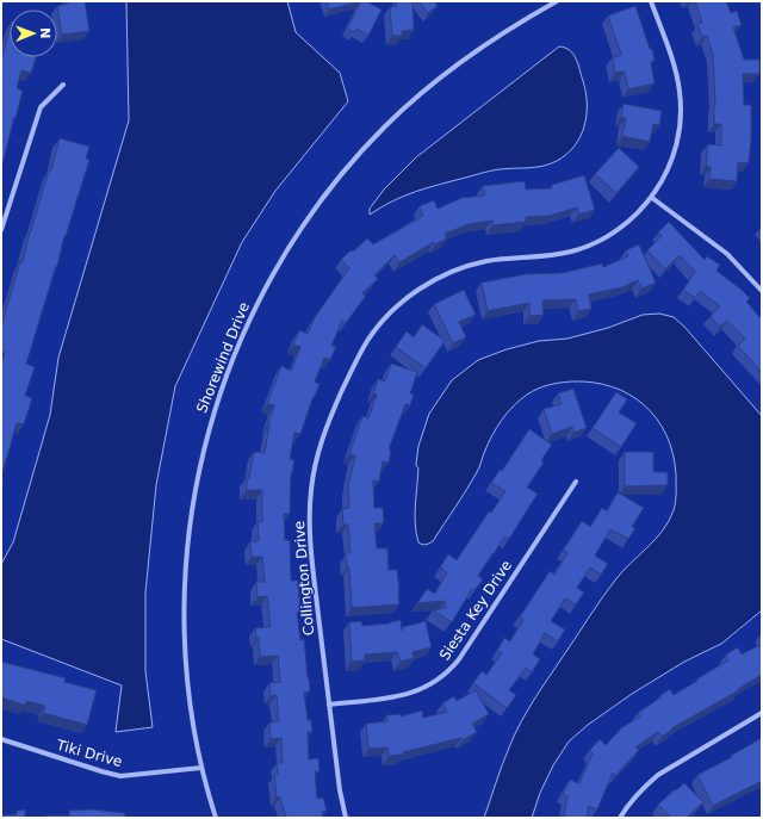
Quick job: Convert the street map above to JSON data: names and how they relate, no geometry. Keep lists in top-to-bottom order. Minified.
{"streets":{"street":["Shorewind Drive","Collington Drive","Siesta Key Drive","Tiki Drive"]},"crossings":[["Shorewind Drive","Tiki Drive"],["Collington Drive","Siesta Key Drive"]],"north":"right"}
